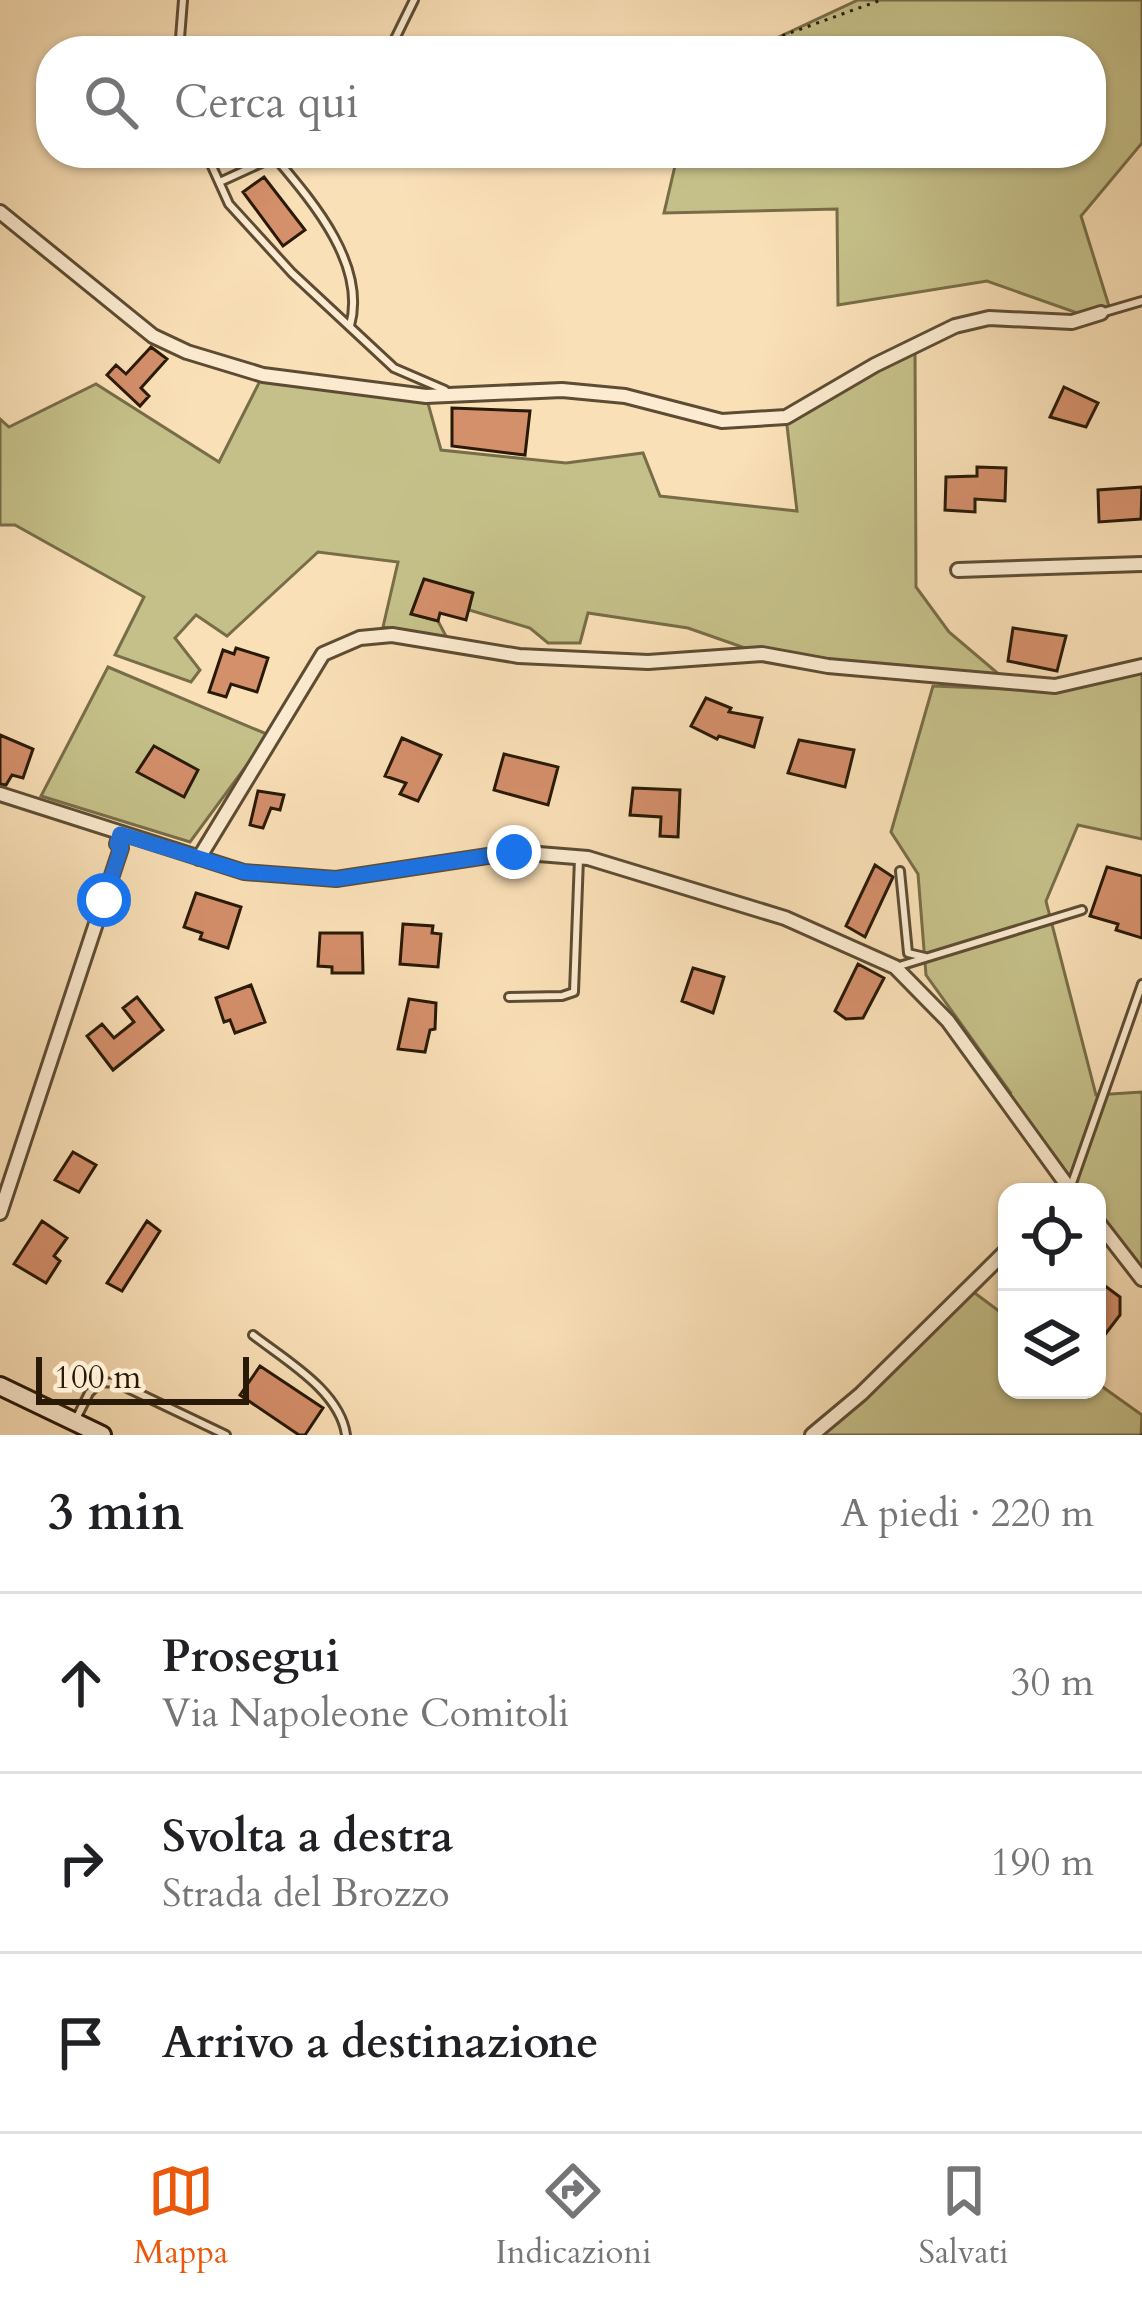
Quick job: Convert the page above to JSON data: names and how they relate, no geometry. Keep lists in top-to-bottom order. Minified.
{"scale_bar":"100 m","page":{"search":"Cerca qui","scale":"100 m","heading":["3 min","A piedi · 220 m"],"list":[["Prosegui","Via Napoleone Comitoli","30 m"],["Svolta a destra","Strada del Brozzo","190 m"],"Arrivo a destinazione"],"nav":["Mappa","Indicazioni","Salvati"]}}
